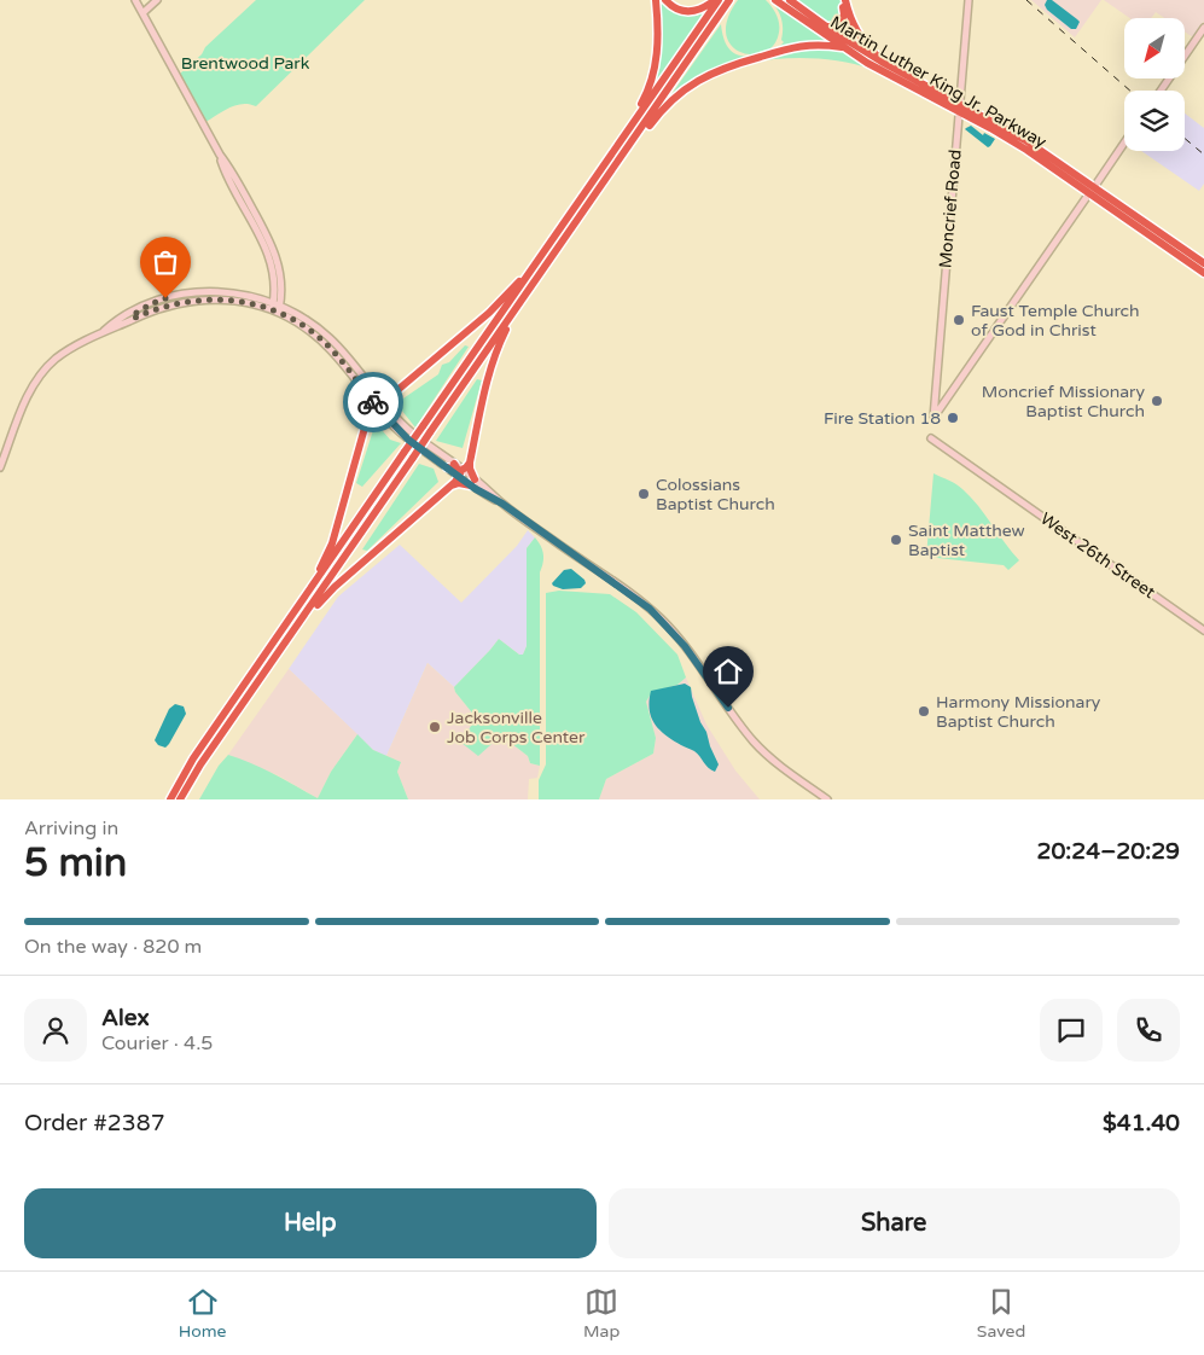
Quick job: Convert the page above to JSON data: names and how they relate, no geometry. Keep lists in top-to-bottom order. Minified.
{"streets":{"highway":["Martin Luther King Jr. Parkway"],"main road":["Moncrief Road","West 26th Street"]},"crossings":[["Martin Luther King Jr. Parkway","Moncrief Road"]],"parks":["Brentwood Park"],"places":["Faust Temple Church of God in Christ","Moncrief Missionary Baptist Church","Fire Station 18","Colossians Baptist Church","Saint Matthew Baptist","Harmony Missionary Baptist Church","Jacksonville Job Corps Center"],"north":"bottom left","page":{"heading":["5 min","Arriving in","20:24–20:29"],"panel":["Alex","Courier · 4.5","Order #2387","$41.40"],"bar":"On the way · 820 m","buttons":["Help","Share"],"tabs":["Home","Map","Saved"]}}
